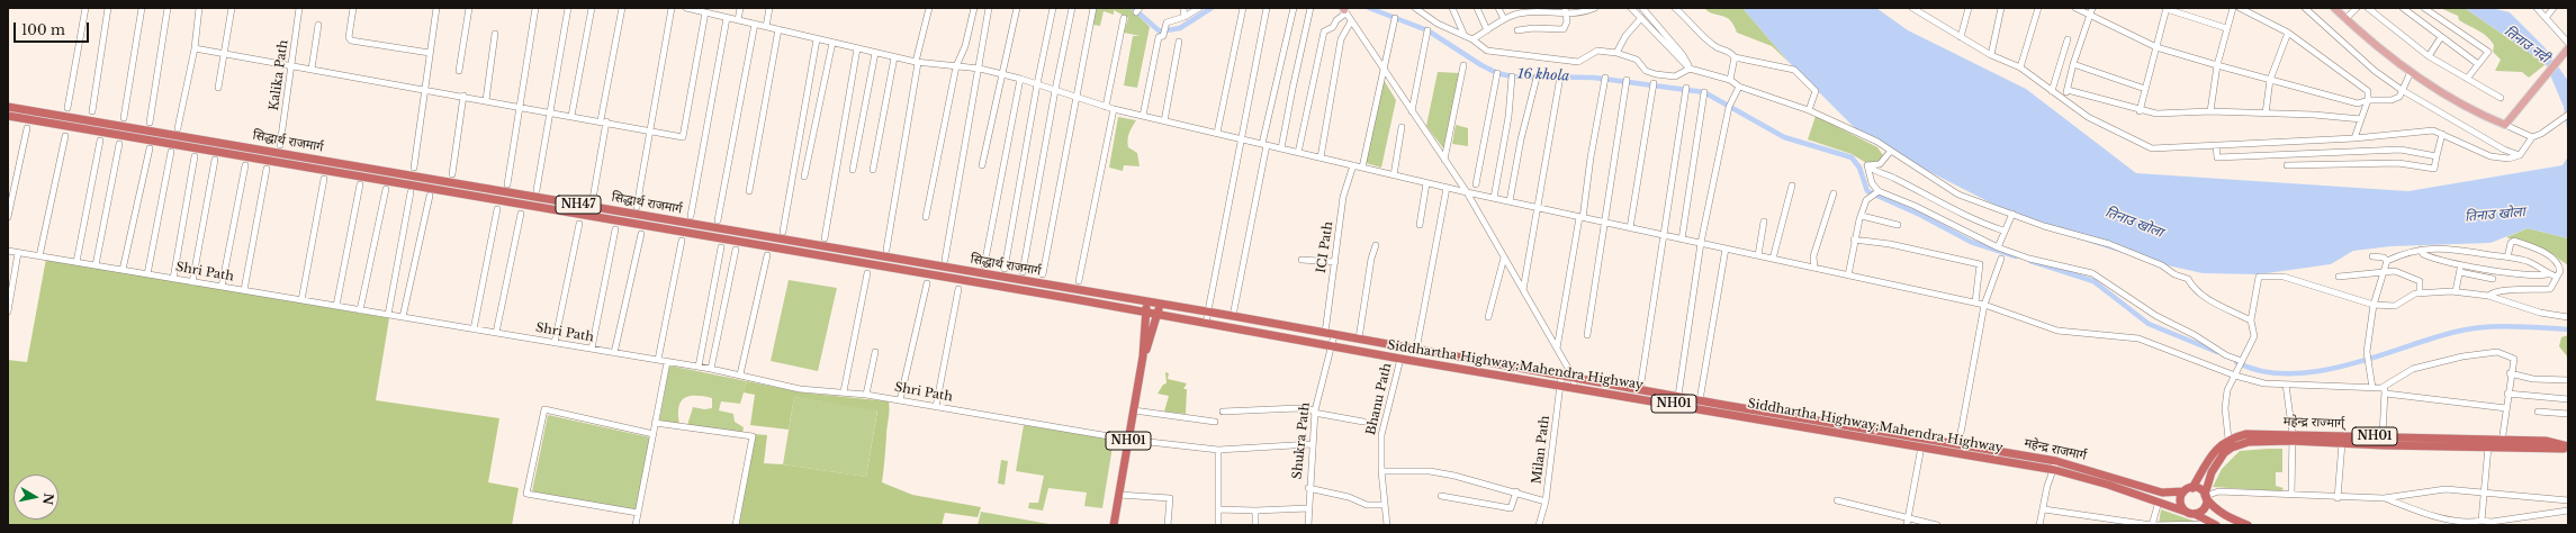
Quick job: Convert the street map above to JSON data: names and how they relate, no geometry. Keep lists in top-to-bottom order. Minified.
{"streets":{"highway":["सिद्धार्थ राजमार्ग","NH47","Siddhartha Highway;Mahendra Highway","NH01","महेन्द्र राज्मार्ग्","महेन्द्र राजमार्ग"],"street":["Kalika Path","ICI Path","Shri Path","Bhanu Path","Shukra Path","Milan Path"]},"crossings":[["सिद्धार्थ राजमार्ग","NH47"],["सिद्धार्थ राजमार्ग","Siddhartha Highway;Mahendra Highway"],["सिद्धार्थ राजमार्ग","NH01"],["NH47","Siddhartha Highway;Mahendra Highway"],["NH47","NH01"],["ICI Path","Siddhartha Highway;Mahendra Highway"],["Siddhartha Highway;Mahendra Highway","Bhanu Path"],["Siddhartha Highway;Mahendra Highway","NH01"],["Siddhartha Highway;Mahendra Highway","महेन्द्र राज्मार्ग्"],["Siddhartha Highway;Mahendra Highway","Shukra Path"],["Siddhartha Highway;Mahendra Highway","Milan Path"],["Siddhartha Highway;Mahendra Highway","महेन्द्र राजमार्ग"],["NH01","महेन्द्र राज्मार्ग्"],["NH01","महेन्द्र राजमार्ग"],["महेन्द्र राज्मार्ग्","महेन्द्र राजमार्ग"]],"water":["तिनाउ नदी","16 khola","तिनाउ खोला"],"scale_bar":"100 m","north":"right"}
